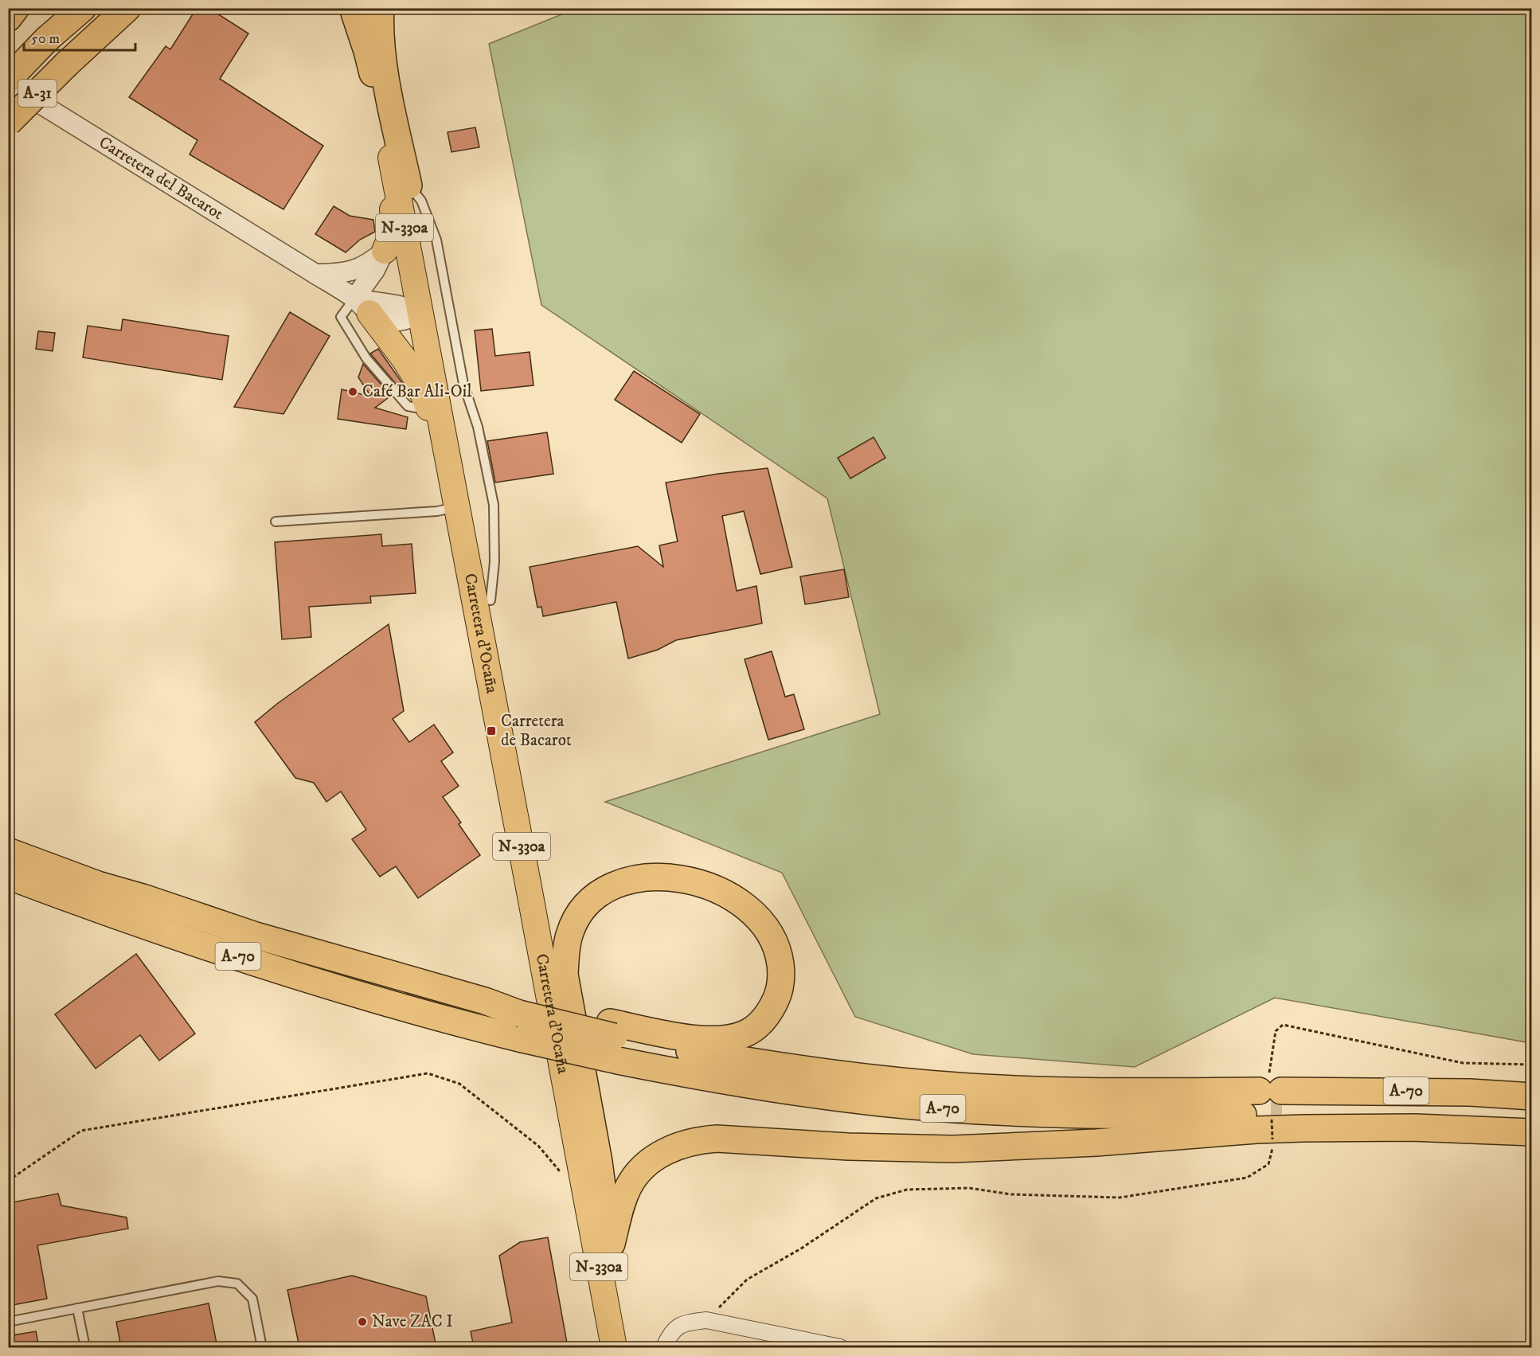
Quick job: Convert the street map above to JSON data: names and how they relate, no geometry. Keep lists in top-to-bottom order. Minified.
{"streets":{"highway":["A-31","A-70"],"main road":["N-330a","Carretera d'Ocaña"],"street":["Carretera del Bacarot"]},"crossings":[["Carretera del Bacarot","Carretera d'Ocaña"]],"places":{"other":["Café Bar Ali-Oil","Nave ZAC I"],"transit":["Carretera de Bacarot"]},"scale_bar":"50 m"}
